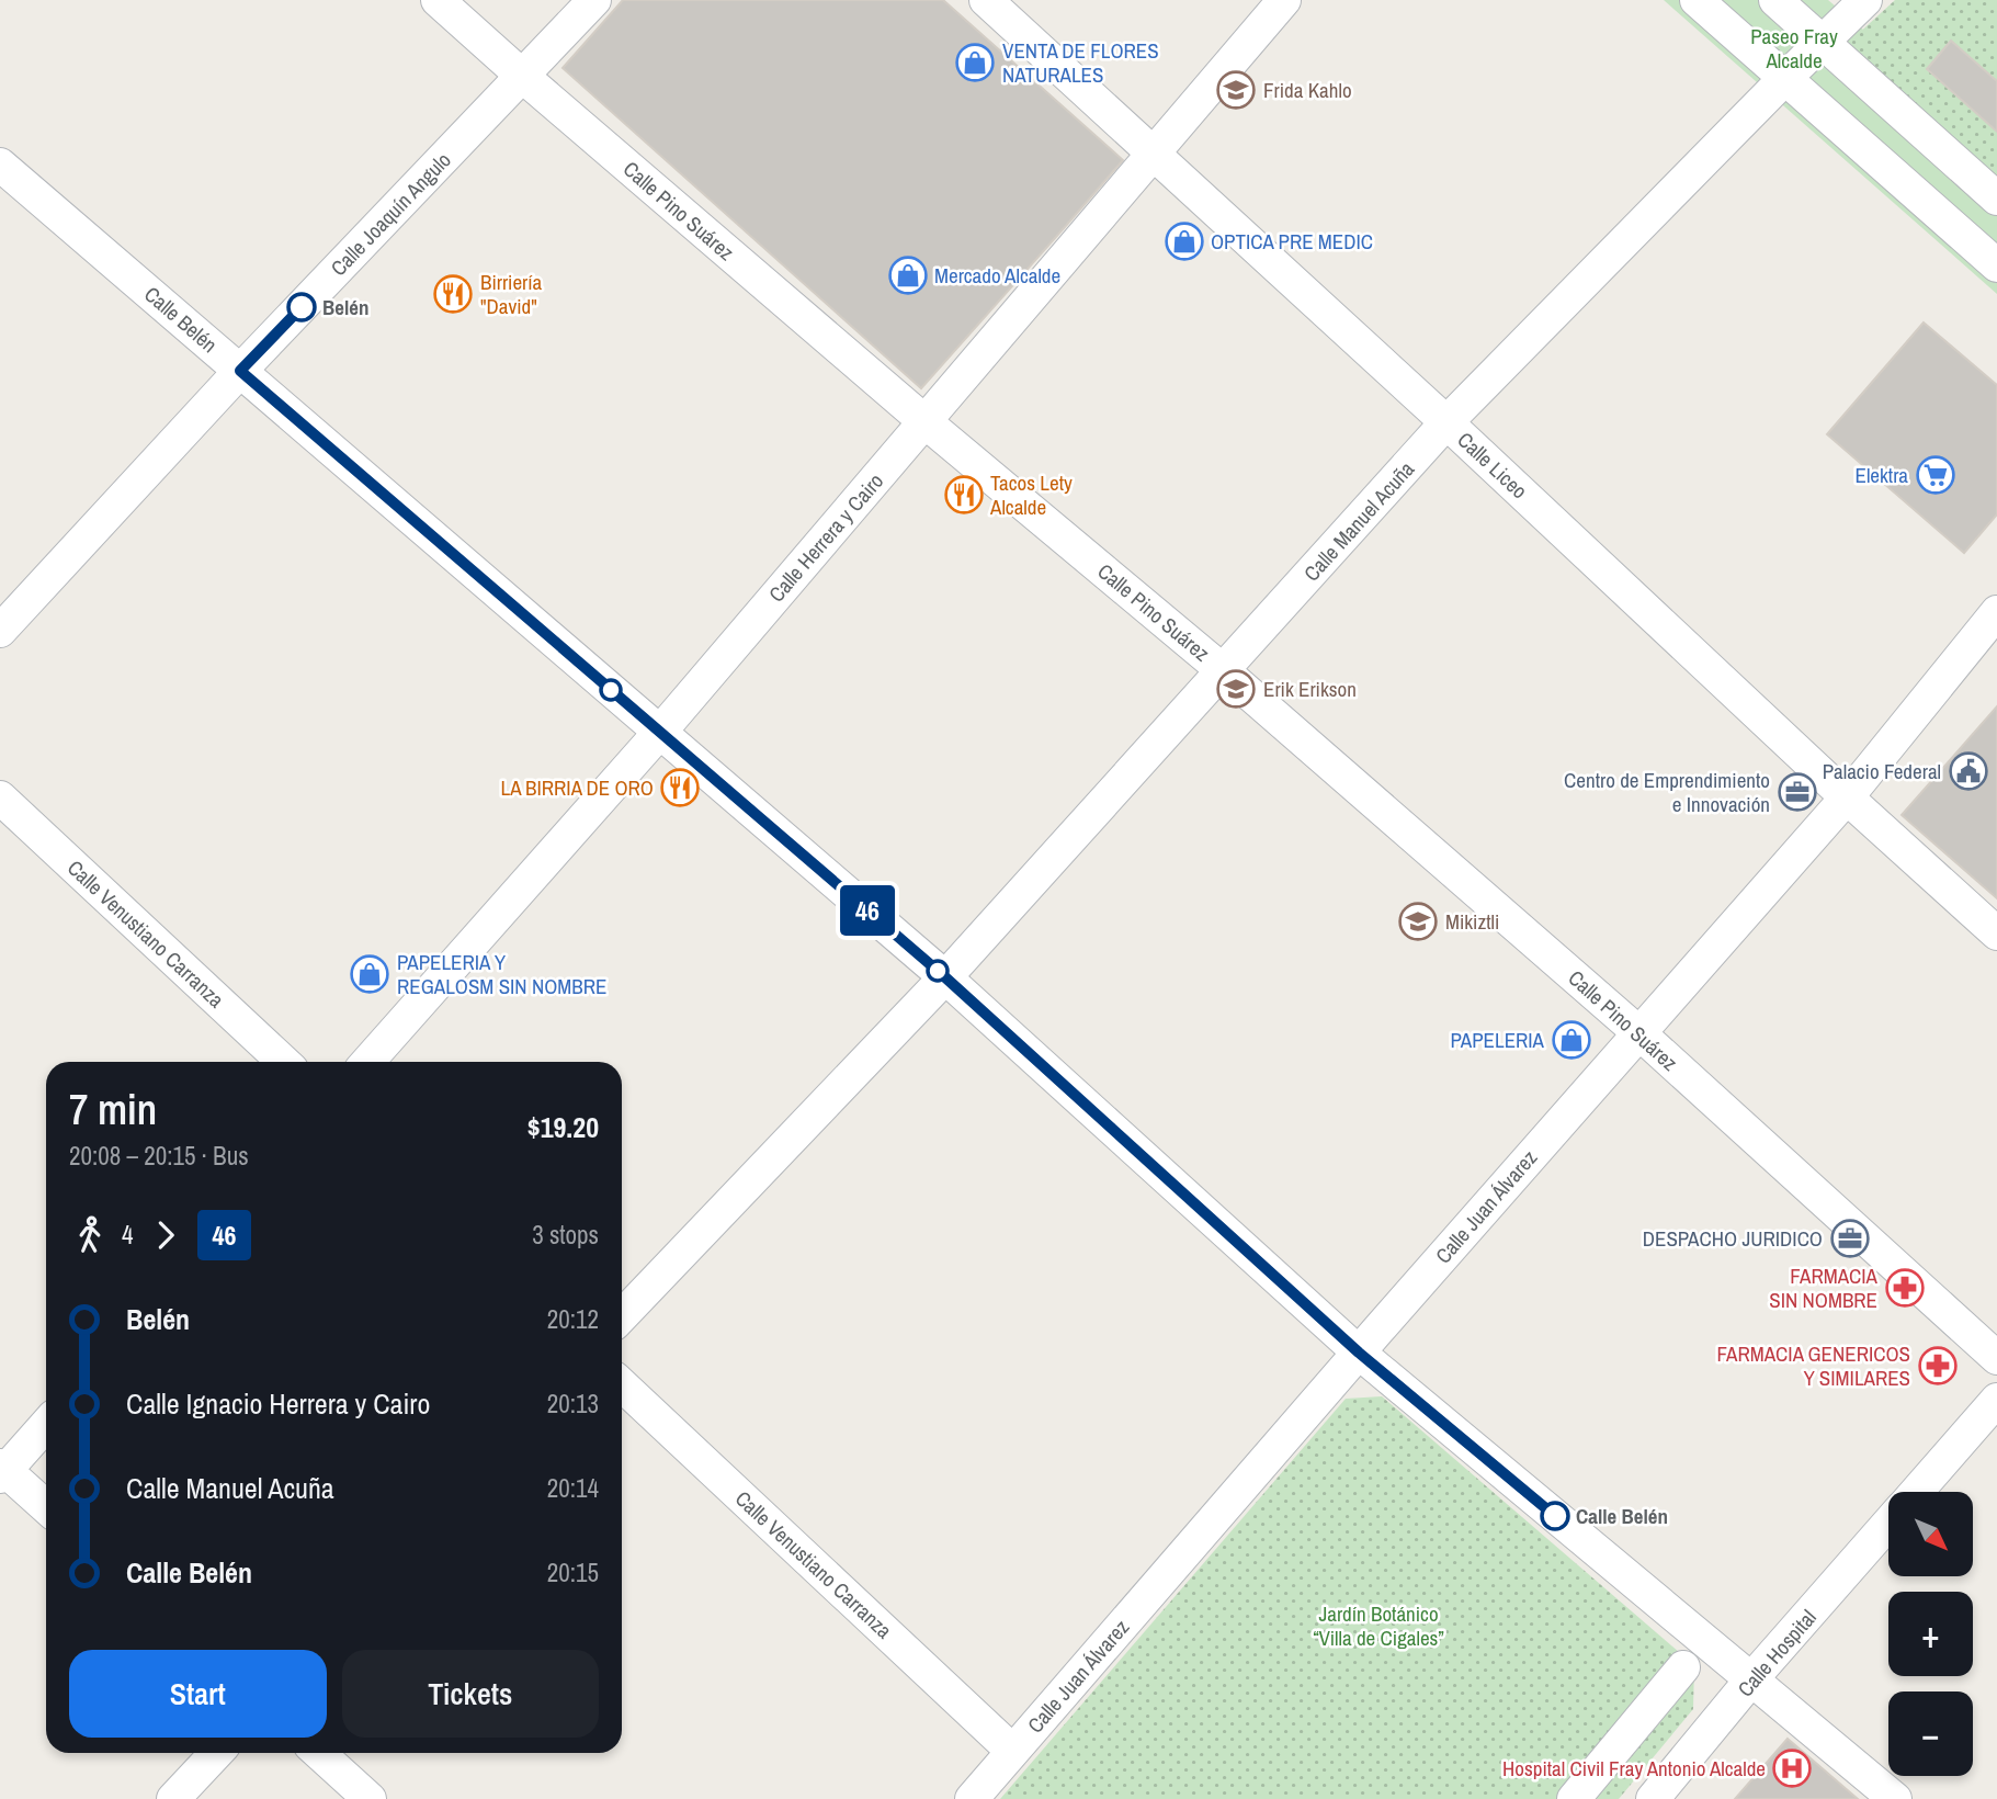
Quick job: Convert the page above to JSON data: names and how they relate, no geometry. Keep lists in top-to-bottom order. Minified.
{"streets":{"street":["Calle Pino Suárez","Calle Joaquín Angulo","Calle Belén","Calle Liceo","Calle Manuel Acuña","Calle Herrera y Cairo","Calle Venustiano Carranza","Calle Juan Álvarez","Calle Hospital"]},"crossings":[["Calle Pino Suárez","Calle Joaquín Angulo"],["Calle Pino Suárez","Calle Manuel Acuña"],["Calle Pino Suárez","Calle Herrera y Cairo"],["Calle Pino Suárez","Calle Juan Álvarez"],["Calle Joaquín Angulo","Calle Belén"],["Calle Belén","Calle Manuel Acuña"],["Calle Belén","Calle Herrera y Cairo"],["Calle Belén","Calle Juan Álvarez"],["Calle Belén","Calle Hospital"],["Calle Liceo","Calle Manuel Acuña"],["Calle Liceo","Calle Herrera y Cairo"],["Calle Liceo","Calle Juan Álvarez"],["Calle Venustiano Carranza","Calle Juan Álvarez"]],"parks":["Paseo Fray Alcalde","Jardín Botánico “Villa de Cigales”"],"places":{"shop":["VENTA DE FLORES NATURALES","OPTICA PRE MEDIC","Mercado Alcalde","PAPELERIA Y REGALOSM SIN NOMBRE","PAPELERIA"],"school or university":["Frida Kahlo","Erik Erikson","Mikiztli"],"restaurant":["Birriería \"David\"","Tacos Lety Alcalde","LA BIRRIA DE ORO"],"other":["Belén","Calle Belén"],"supermarket":["Elektra"],"public building":["Palacio Federal"],"office":["Centro de Emprendimiento e Innovación","DESPACHO JURIDICO"],"pharmacy":["FARMACIA SIN NOMBRE","FARMACIA GENERICOS Y SIMILARES"],"hospital":["Hospital Civil Fray Antonio Alcalde"]},"lines":["bus line 46"],"north":"bottom right","page":{"on_map":"46","heading":["7 min","20:08 – 20:15 · Bus","$19.20"],"legs":["4","46","3 stops"],"list":[{"name":"Belén","value":"20:12"},{"name":"Calle Ignacio Herrera y Cairo","value":"20:13"},{"name":"Calle Manuel Acuña","value":"20:14"},{"name":"Calle Belén","value":"20:15"}],"map_buttons":["+","−"],"buttons":["Start","Tickets"]}}
